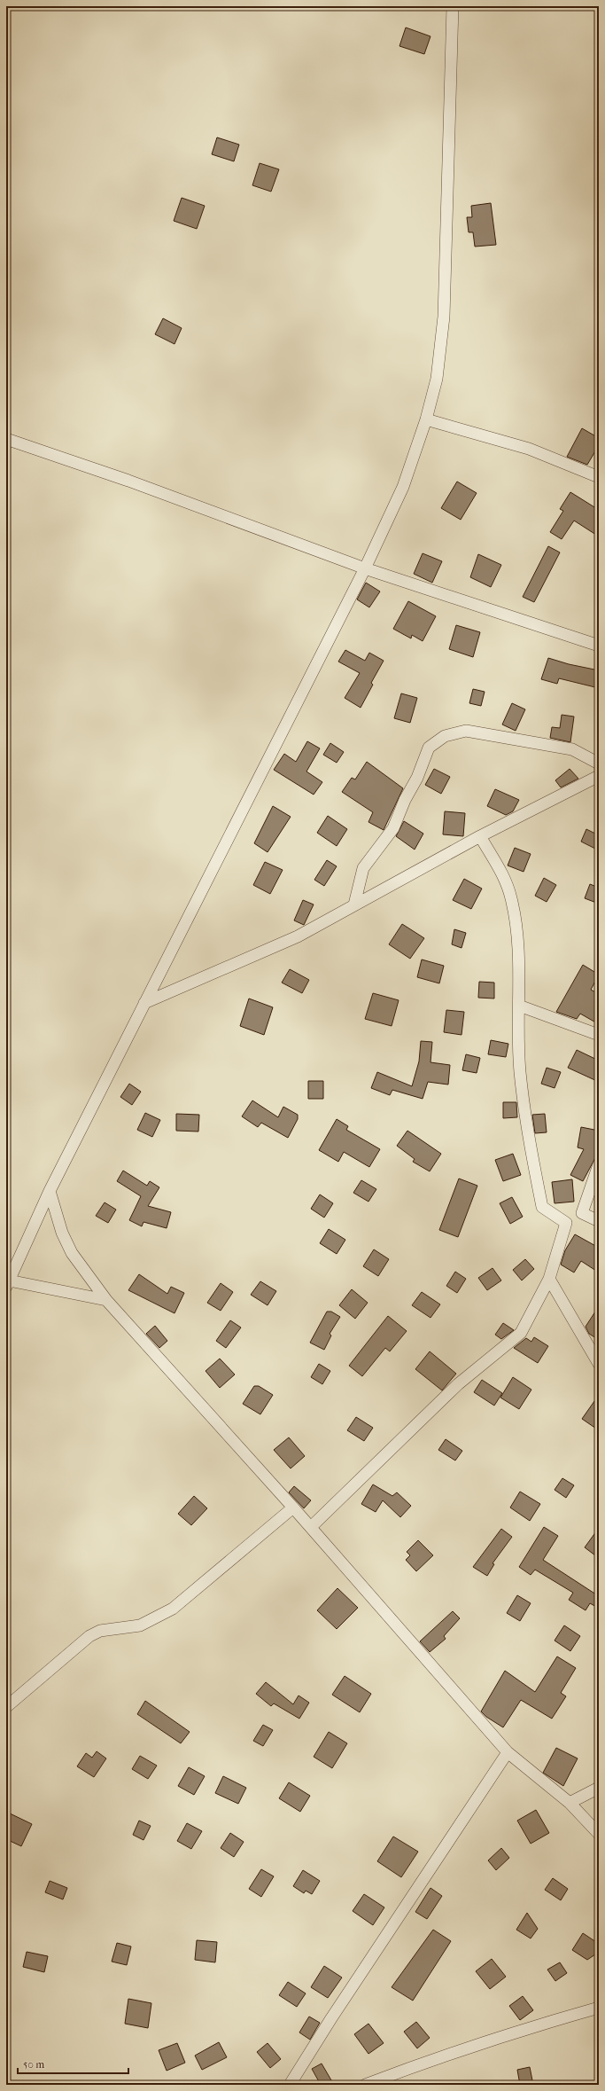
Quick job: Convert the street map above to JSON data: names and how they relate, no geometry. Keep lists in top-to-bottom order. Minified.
{"scale_bar":"50 m"}
